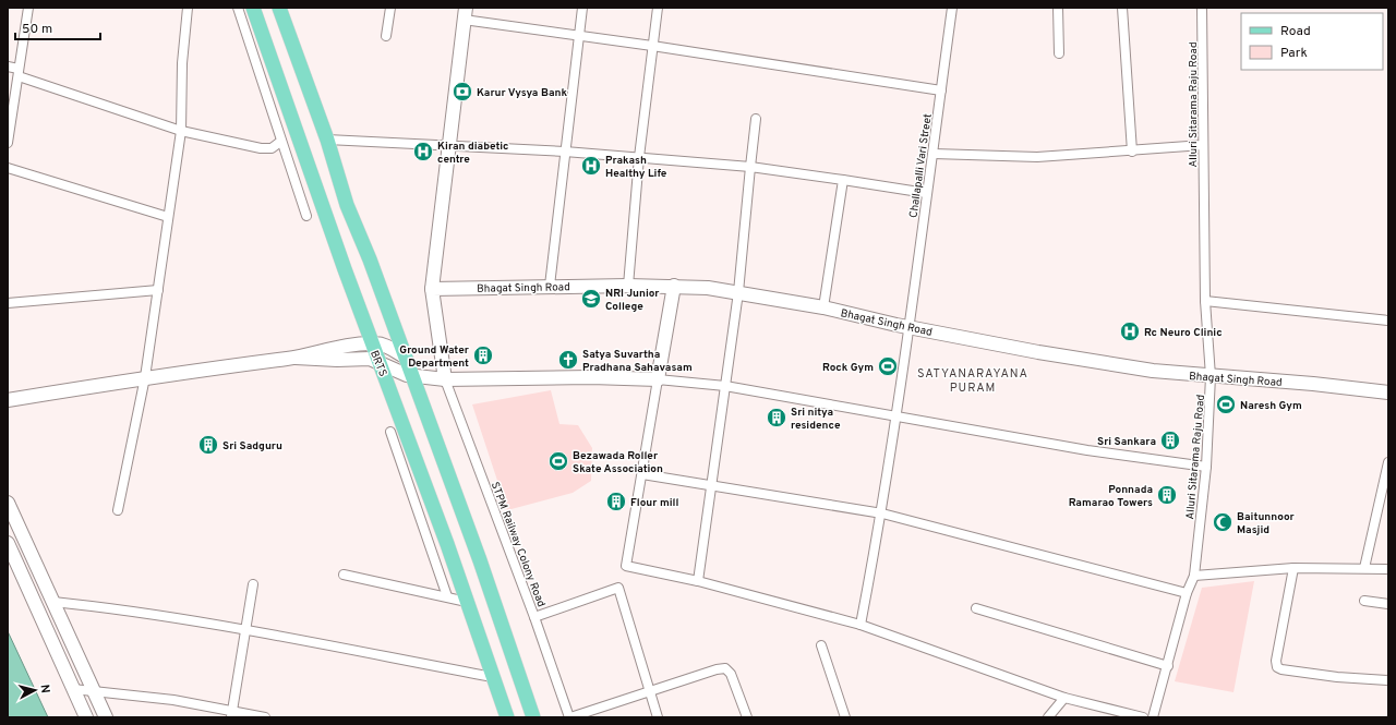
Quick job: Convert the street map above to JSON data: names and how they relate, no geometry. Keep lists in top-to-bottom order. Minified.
{"streets":{"main road":["BRTS"],"street":["Alluri Sitarama Raju Road","Challapalli Vari Street","Bhagat Singh Road","STPM Railway Colony Road"]},"crossings":[["Alluri Sitarama Raju Road","Bhagat Singh Road"],["Challapalli Vari Street","Bhagat Singh Road"]],"districts":["SATYANARAYANA PURAM"],"places":{"bank":["Karur Vysya Bank"],"hospital":["Kiran diabetic centre","Prakash Healthy Life","Rc Neuro Clinic"],"school or university":["NRI Junior College"],"building":["Ground Water Department","Sri nitya residence","Sri Sankara","Sri Sadguru","Ponnada Ramarao Towers","Flour mill"],"church":["Satya Suvartha Pradhana Sahavasam"],"sports":["Rock Gym","Naresh Gym","Bezawada Roller Skate Association"],"mosque":["Baitunnoor Masjid"]},"legend":["Road","Park"],"scale_bar":"50 m","north":"right"}
